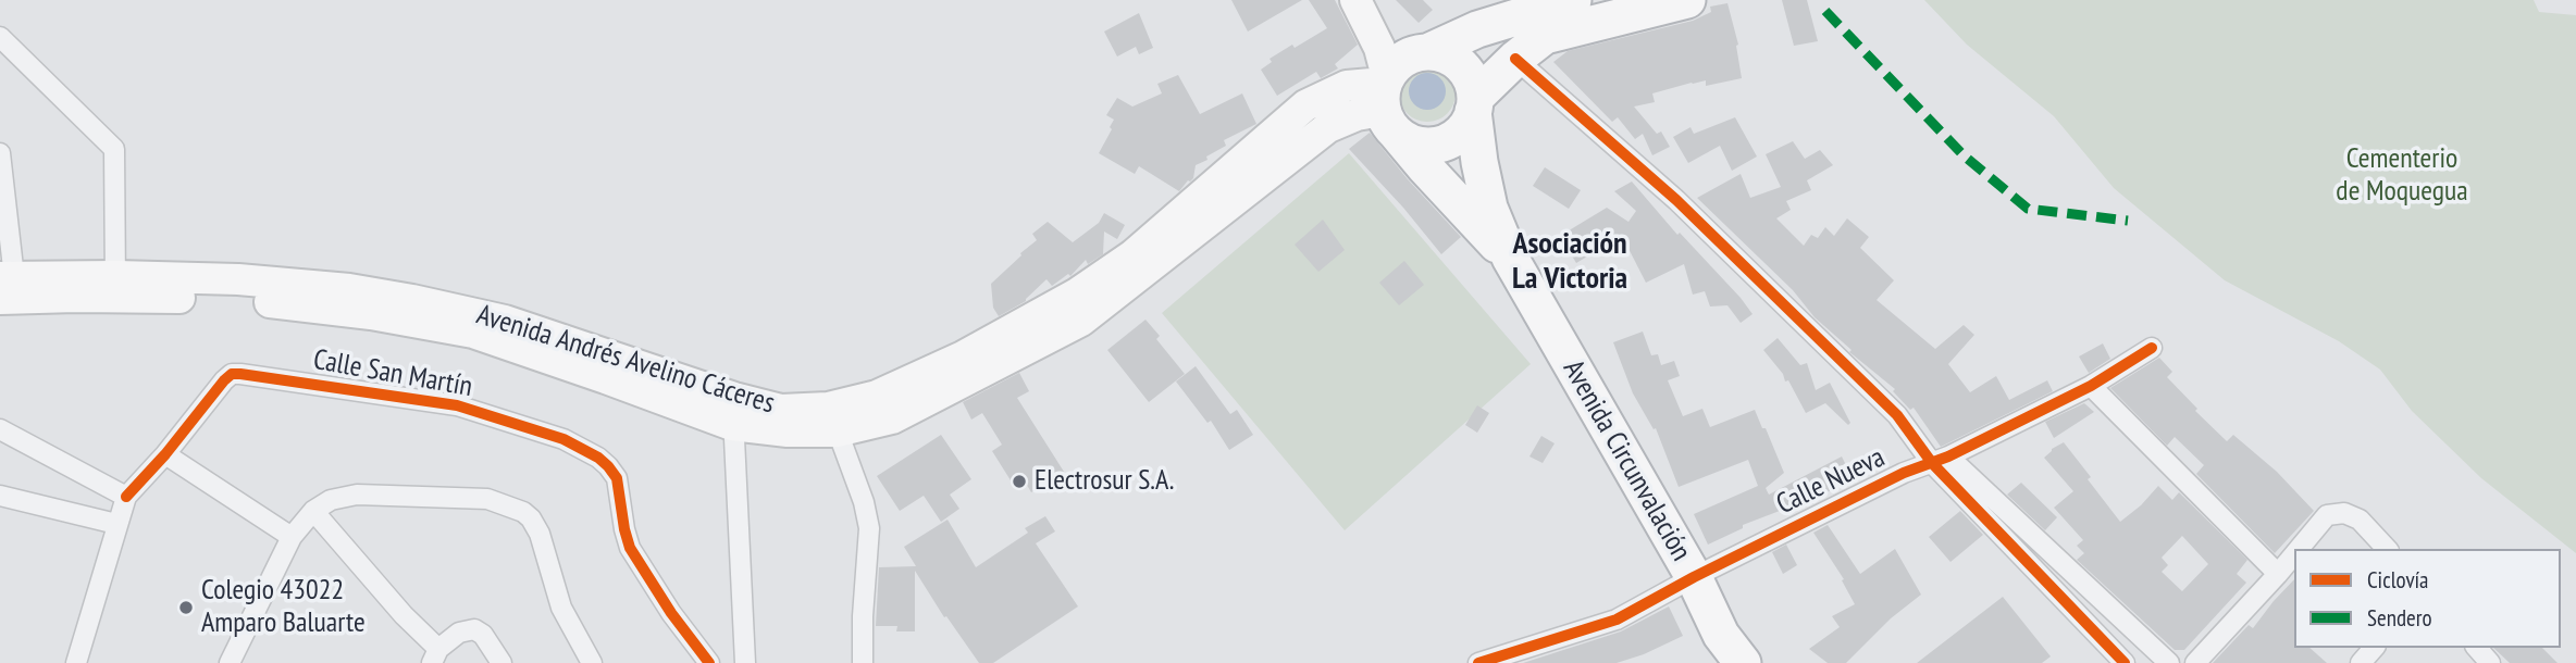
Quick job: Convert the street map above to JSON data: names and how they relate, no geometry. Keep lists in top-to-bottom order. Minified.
{"streets":{"highway":["Avenida Circunvalación"],"main road":["Avenida Andrés Avelino Cáceres"],"street":["Calle San Martín","Calle Nueva"]},"crossings":[["Avenida Andrés Avelino Cáceres","Avenida Circunvalación"],["Avenida Circunvalación","Calle Nueva"]],"districts":["Asociación La Victoria"],"parks":["Cementerio de Moquegua"],"places":["Electrosur S.A.","Colegio 43022 Amparo Baluarte"],"legend":["Ciclovía","Sendero"]}
